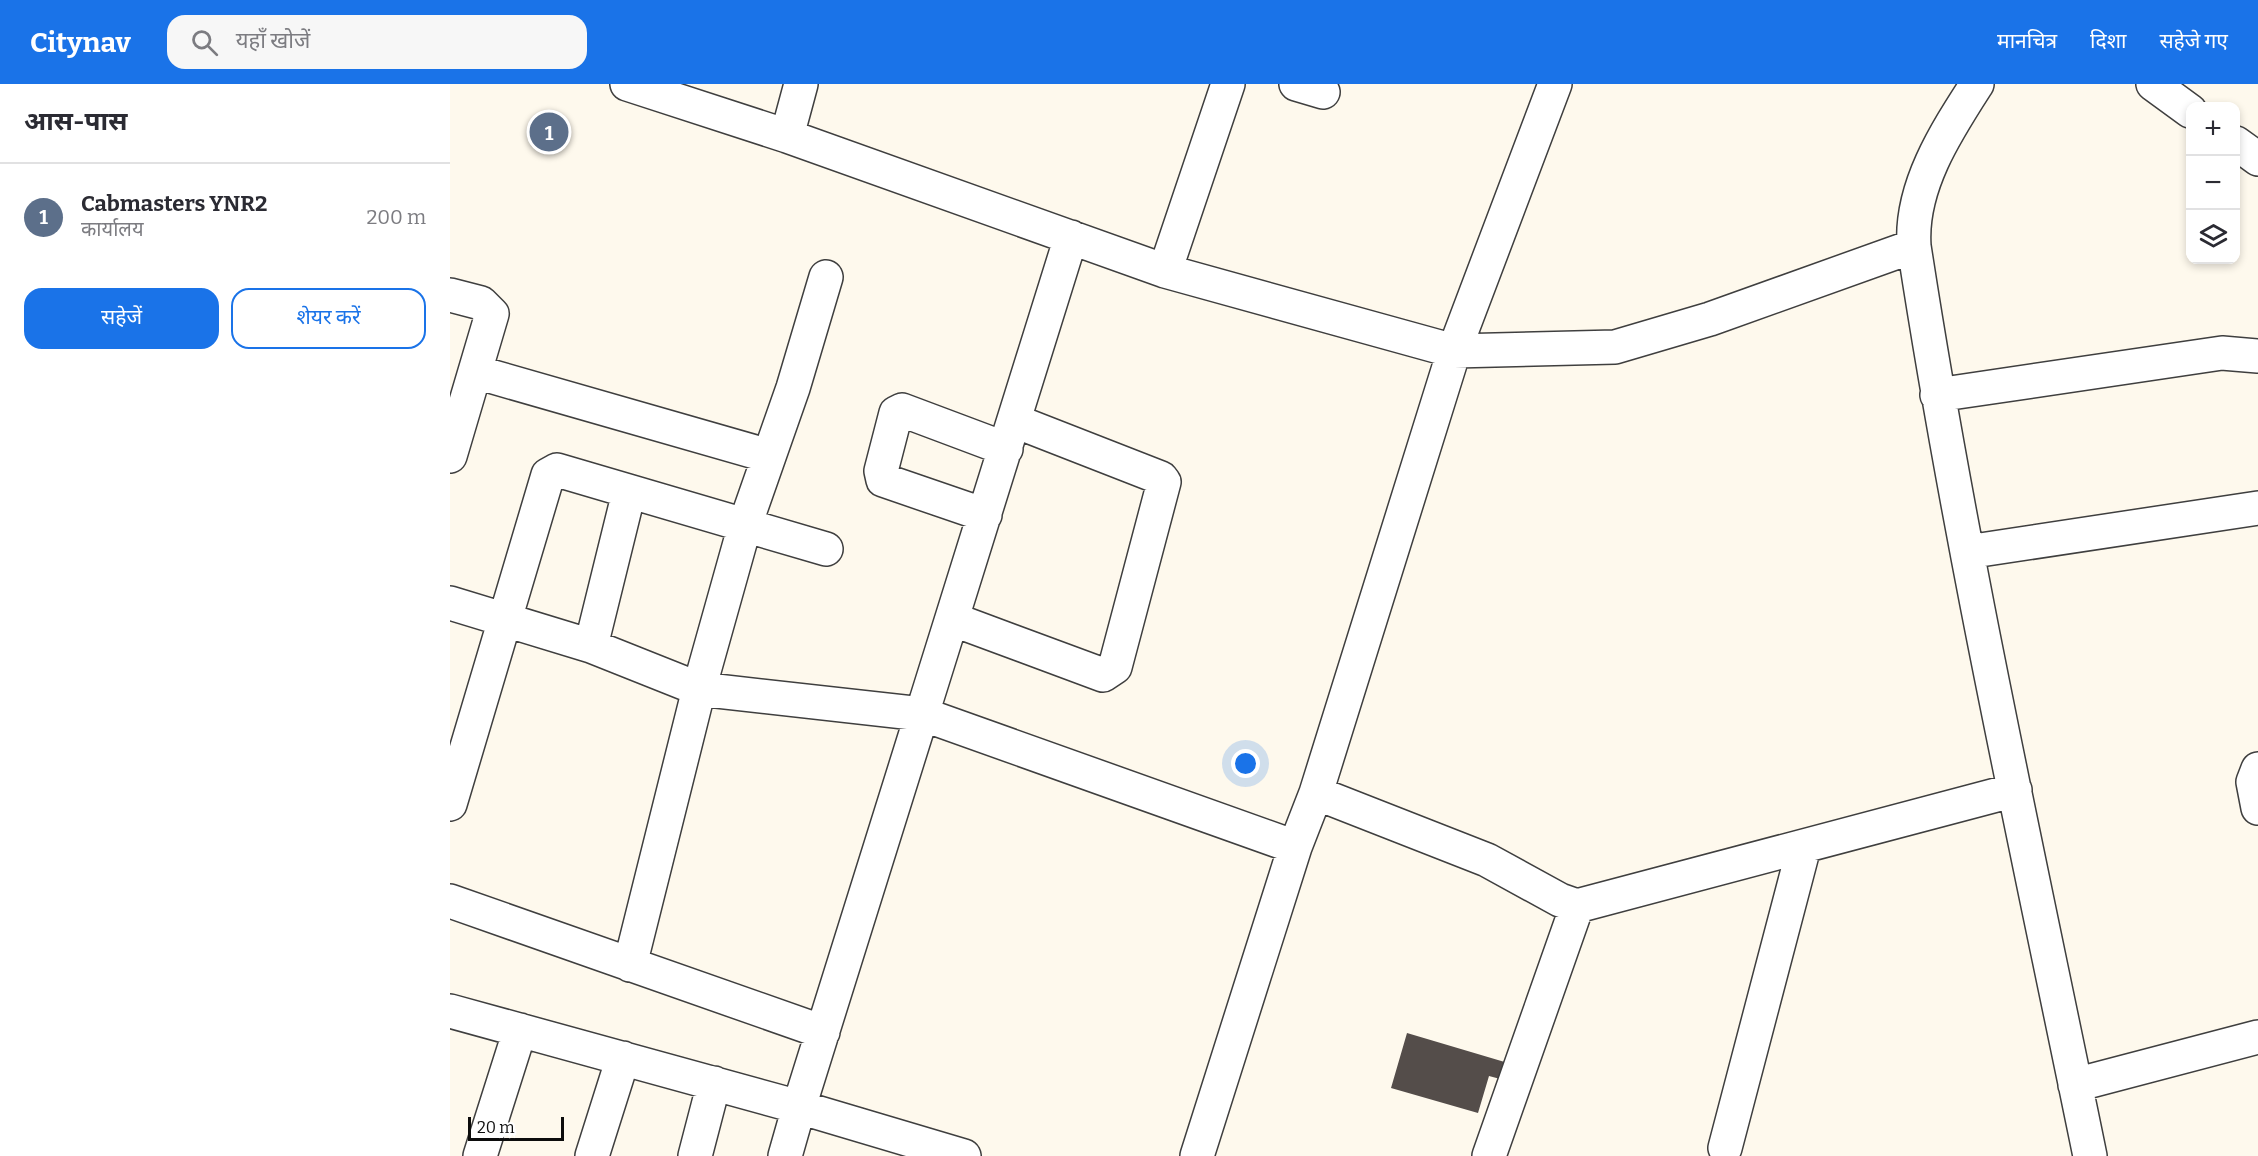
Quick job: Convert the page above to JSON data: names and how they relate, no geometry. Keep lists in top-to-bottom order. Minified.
{"scale_bar":"20 m","page":{"header":"Citynav","search":"यहाँ खोजें","nav":["मानचित्र","दिशा","सहेजे गए"],"heading":"आस-पास","map_buttons":["+","−"],"pins":"1","list":[{"mark":"1","name":"Cabmasters YNR2","note":"कार्यालय","value":"200 m"}],"buttons":["सहेजें","शेयर करें"],"scale":"20 m"}}
